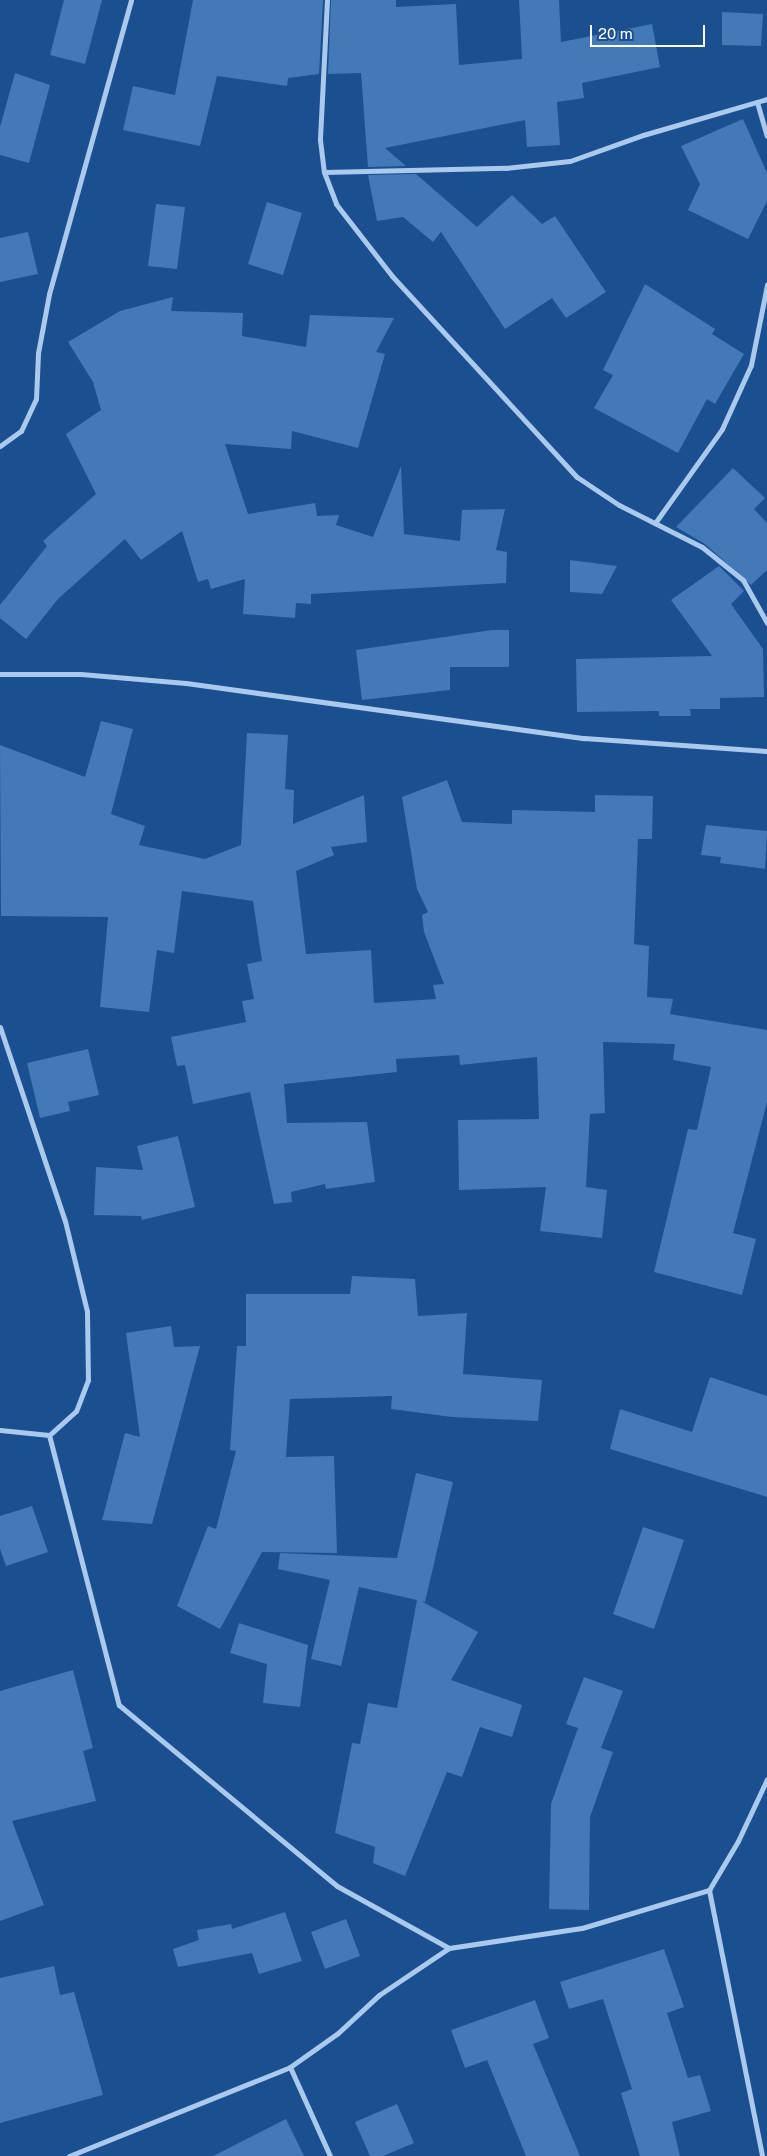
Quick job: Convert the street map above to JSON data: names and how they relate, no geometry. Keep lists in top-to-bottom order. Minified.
{"scale_bar":"20 m"}
